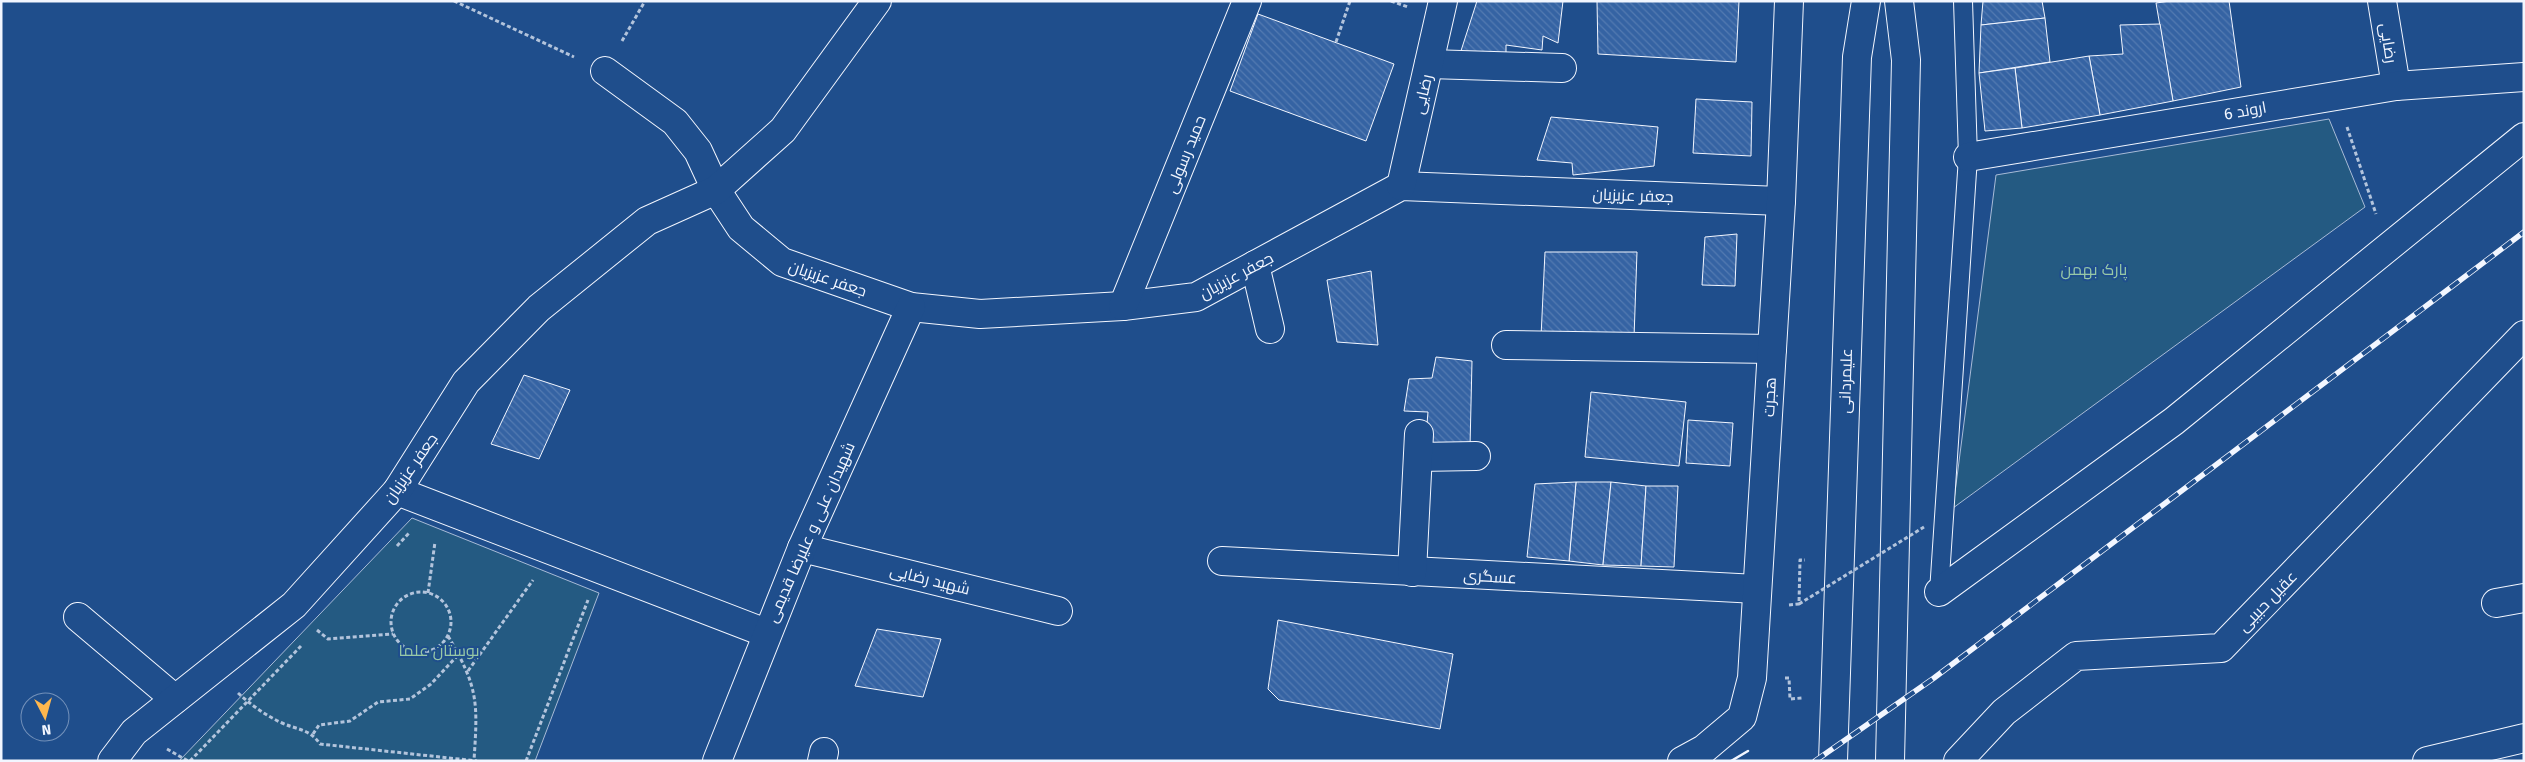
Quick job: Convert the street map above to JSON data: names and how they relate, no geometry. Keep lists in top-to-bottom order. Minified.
{"streets":{"street":["رضایی","اروند 6","حمید رسولی","جعفر عزیزیان","علیمردانی","هجرت","شهیدان علی و علیرضا قدیمی","عسگری","شهید رضایی","عقیل حبیبی"]},"crossings":[["رضایی","اروند 6"],["رضایی","جعفر عزیزیان"],["حمید رسولی","جعفر عزیزیان"],["جعفر عزیزیان","هجرت"],["جعفر عزیزیان","شهیدان علی و علیرضا قدیمی"],["هجرت","عسگری"],["شهیدان علی و علیرضا قدیمی","شهید رضایی"]],"parks":["پارک بهمن","بوستان علما"],"north":"bottom"}
